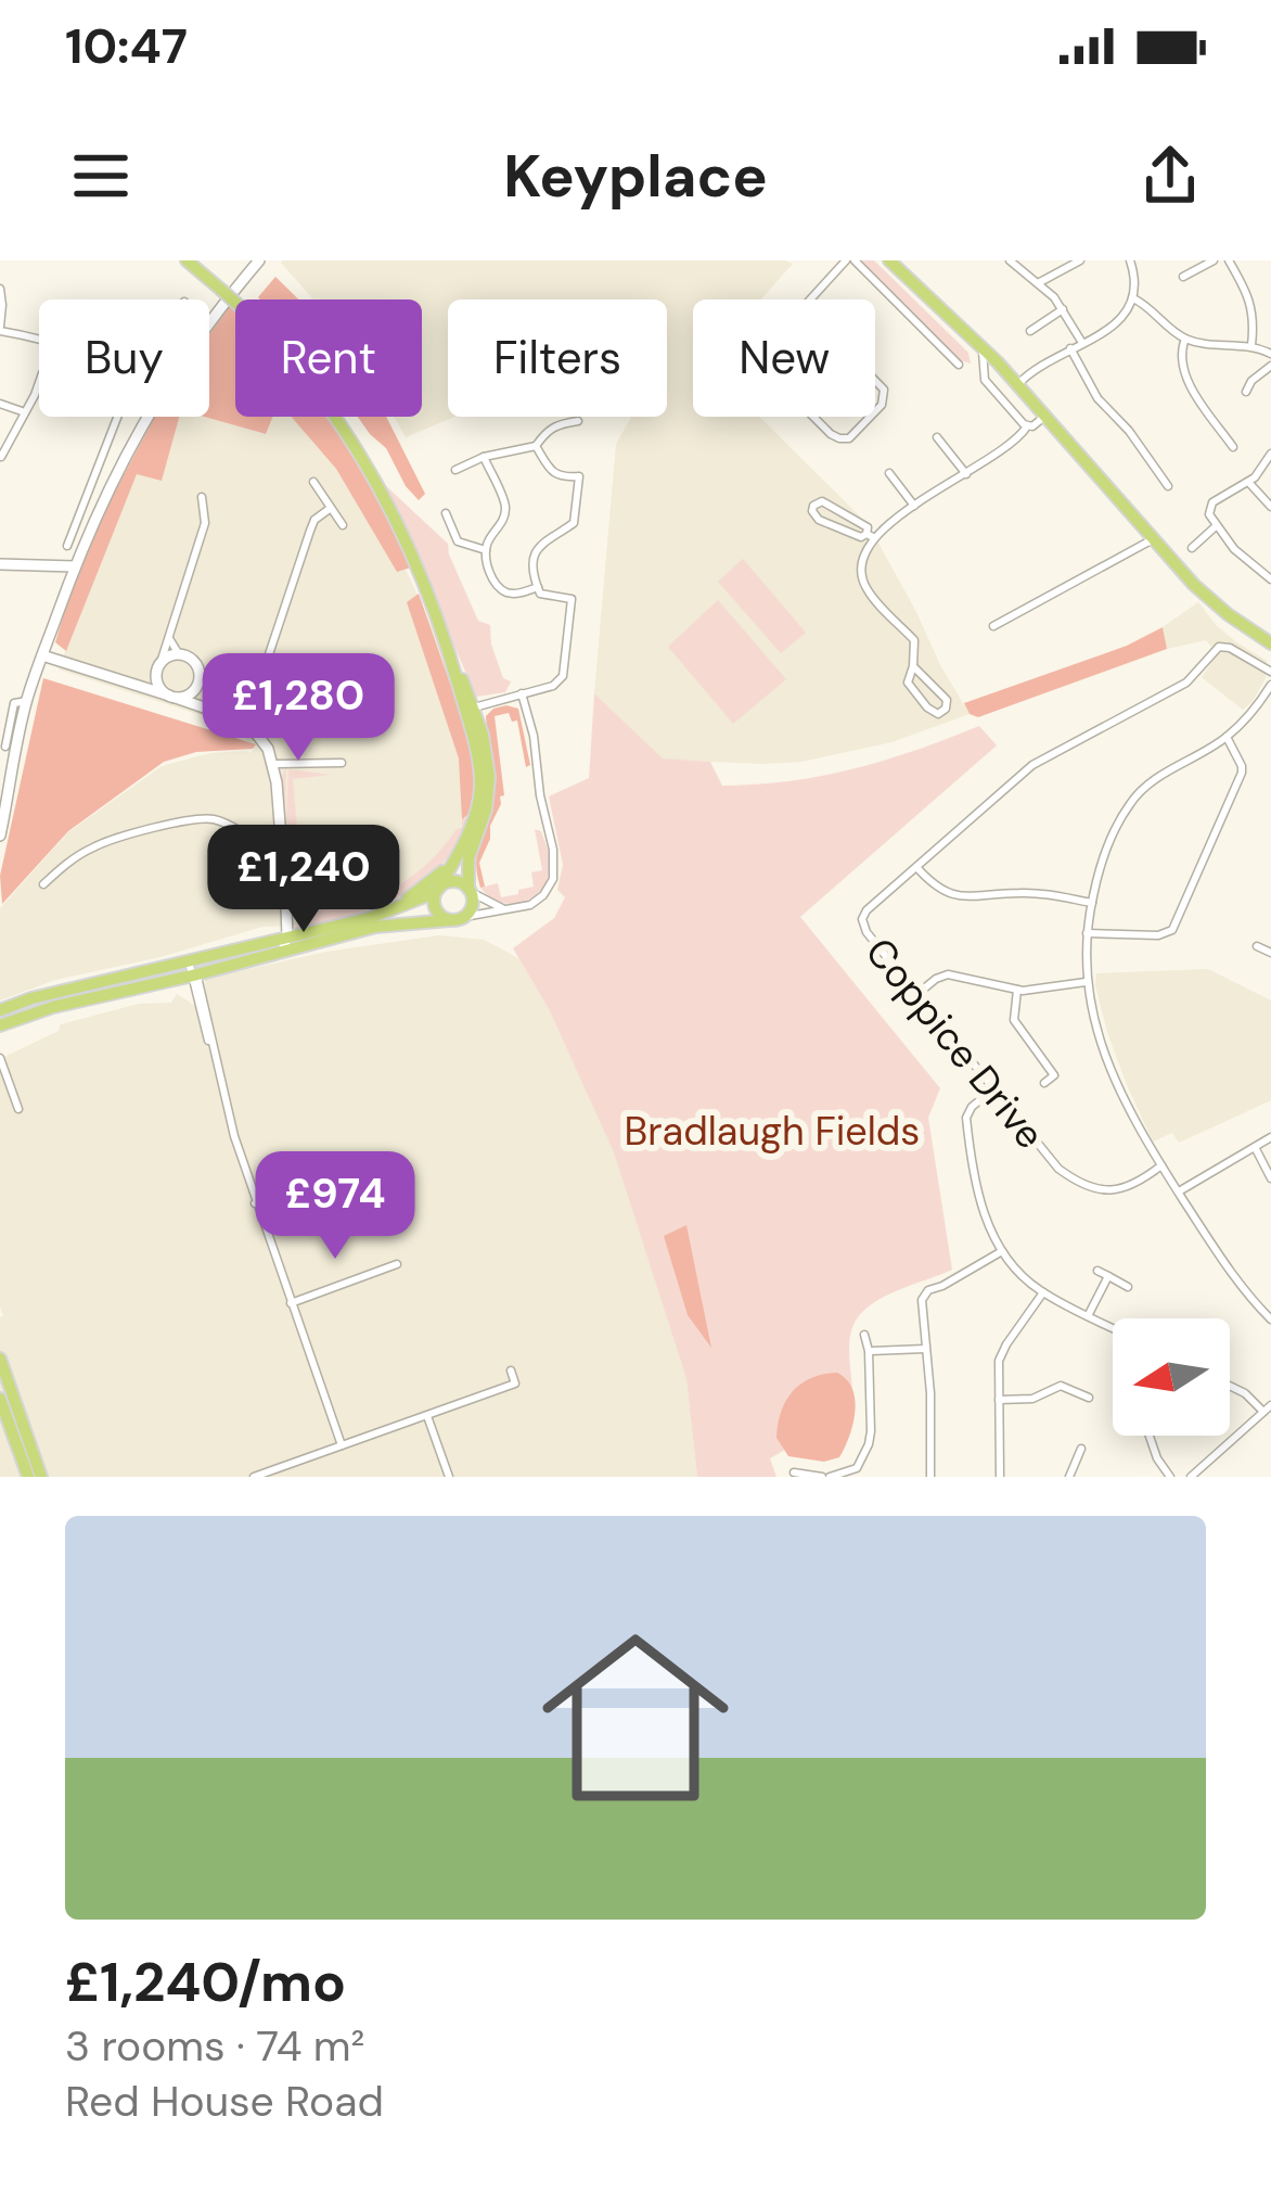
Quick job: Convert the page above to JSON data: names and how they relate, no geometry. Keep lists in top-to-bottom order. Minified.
{"streets":{"street":["Coppice Drive"]},"parks":["Bradlaugh Fields"],"north":"left","page":{"status":"10:47","header":"Keyplace","chip":["Buy","Rent","Filters","New"],"price":["£1,280","£1,240","£974"],"list":[{"name":"£1,240/mo","note":"3 rooms · 74 m² · Red House Road"}]}}
